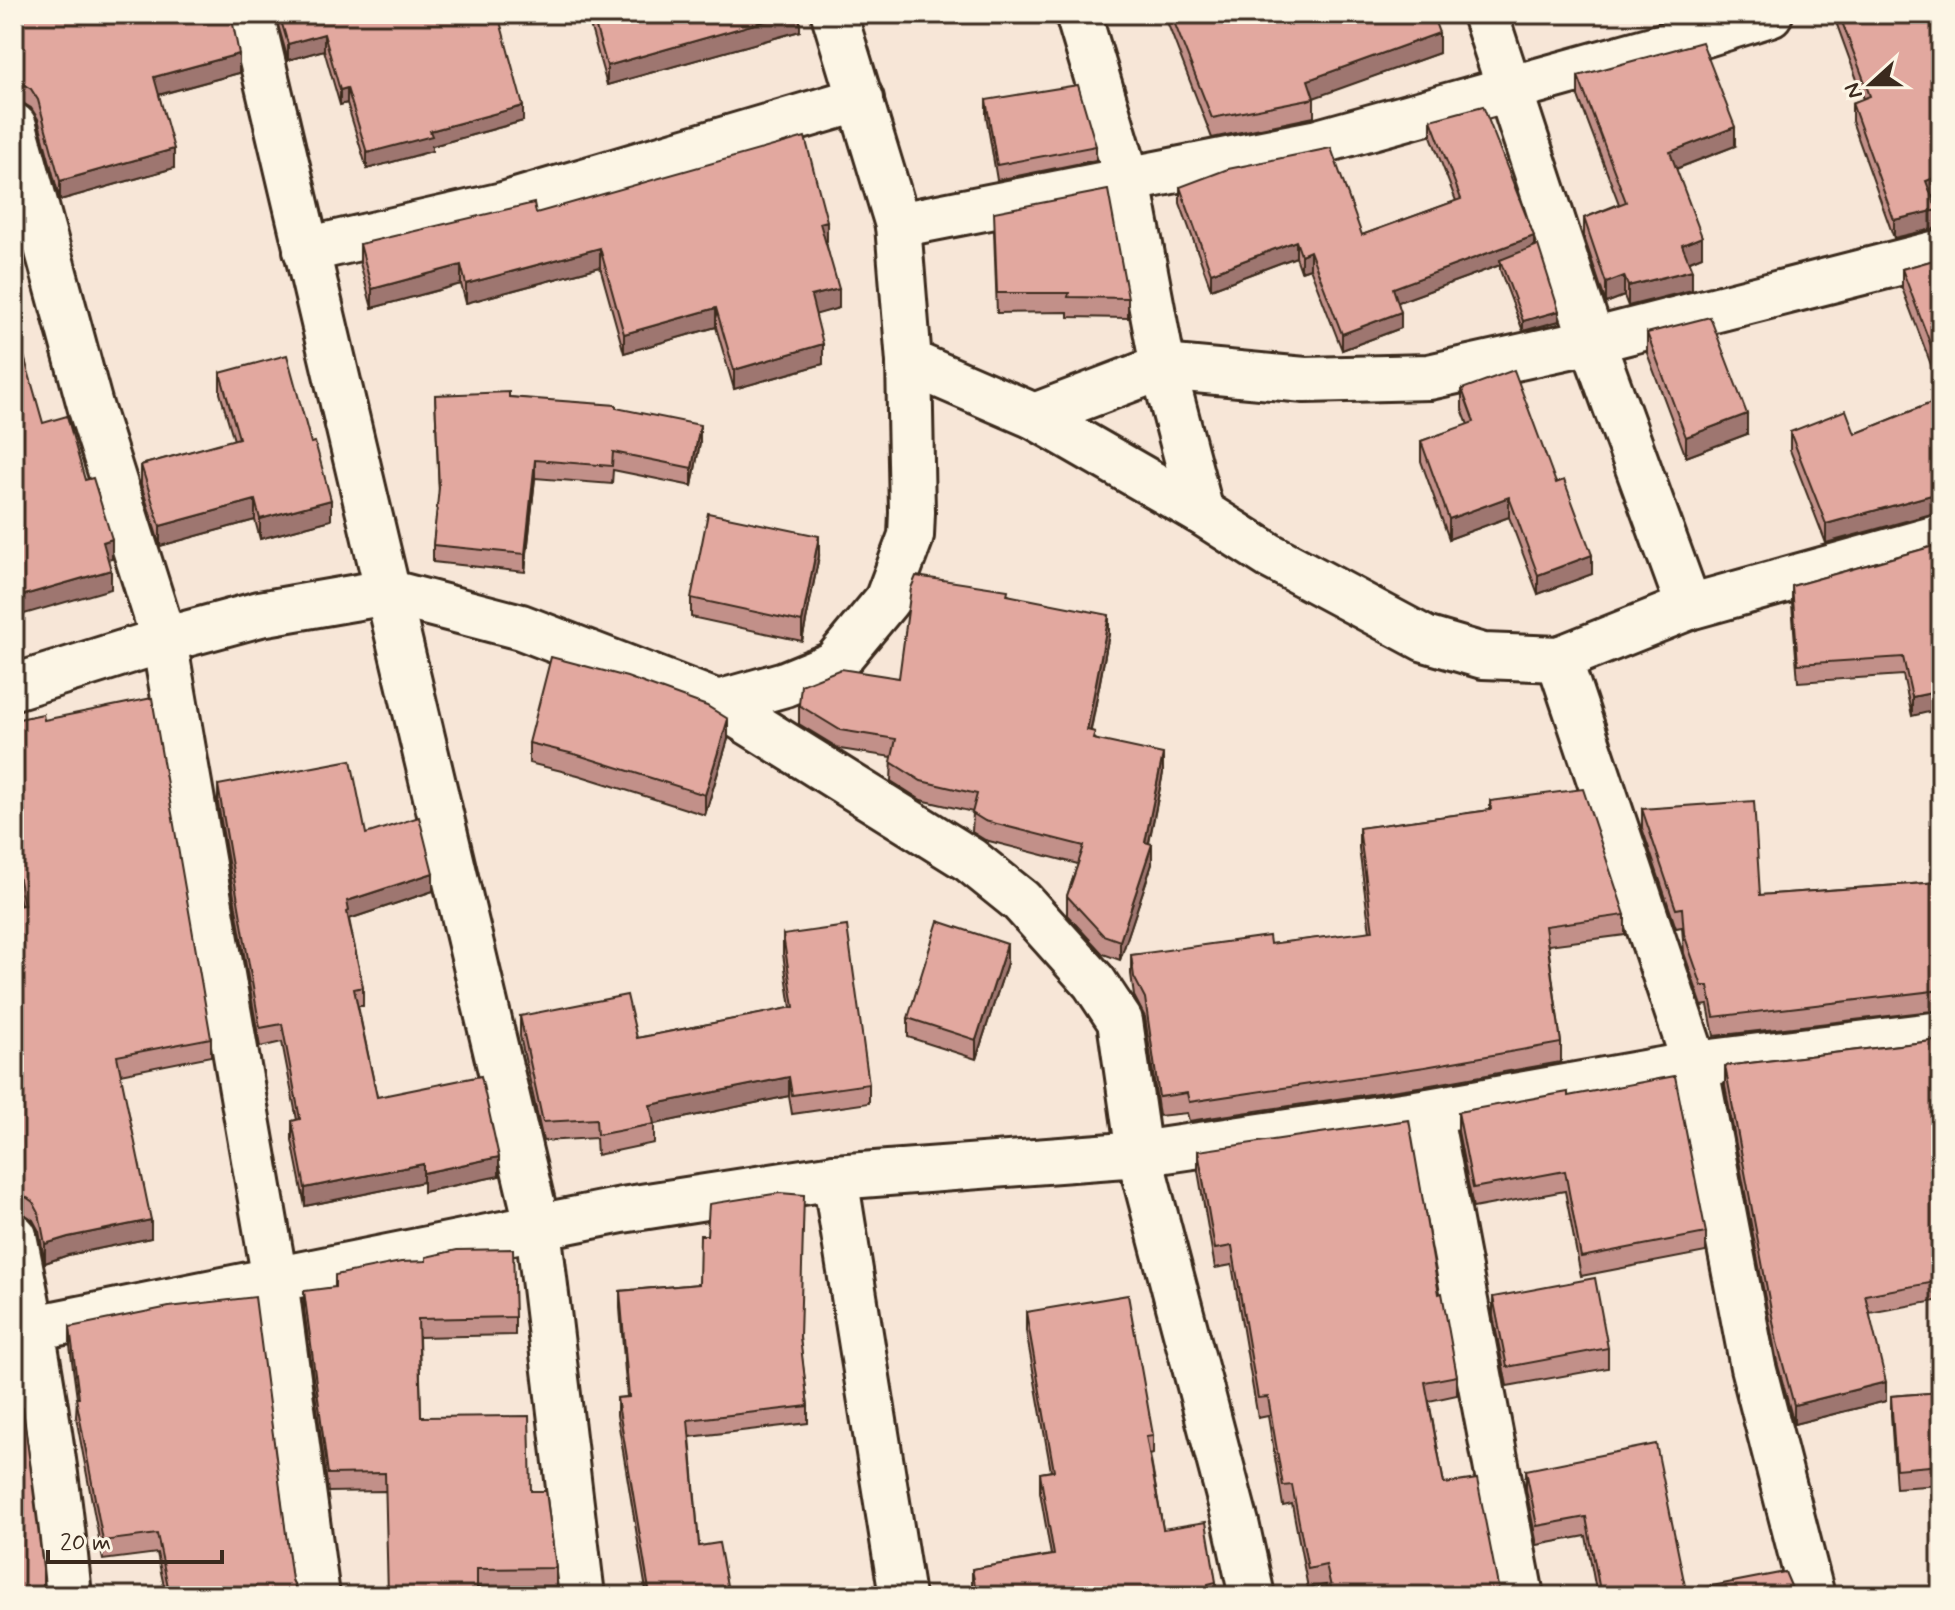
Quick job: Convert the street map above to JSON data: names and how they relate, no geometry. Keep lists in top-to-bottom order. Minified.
{"scale_bar":"20 m","north":"left"}
